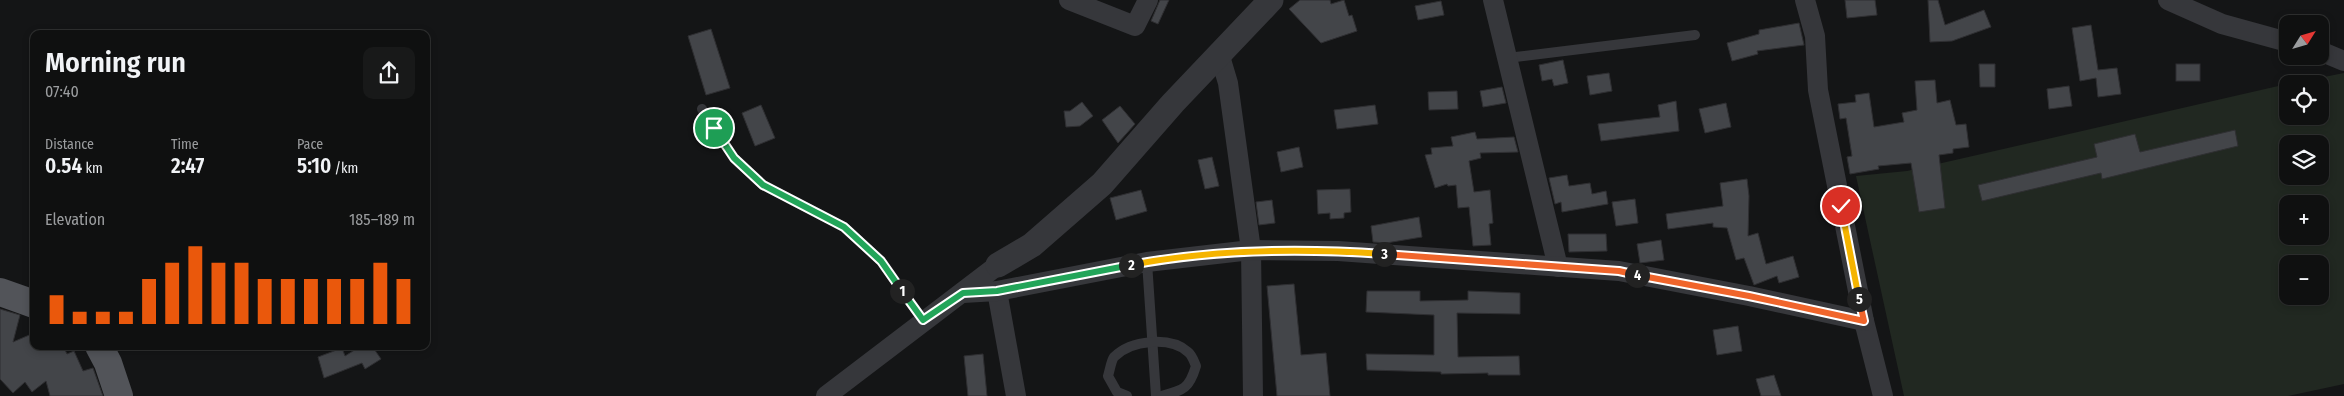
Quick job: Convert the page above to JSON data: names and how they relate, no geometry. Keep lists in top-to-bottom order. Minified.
{"north":"top right","page":{"map_buttons":["+","−"],"heading":["Morning run","07:40"],"stats":[["Distance","0.54 km"],["Time","2:47"],["Pace","5:10 /km"]],"chart":["Elevation","185–189 m"],"pins":["3","2","4","1","5"]}}
